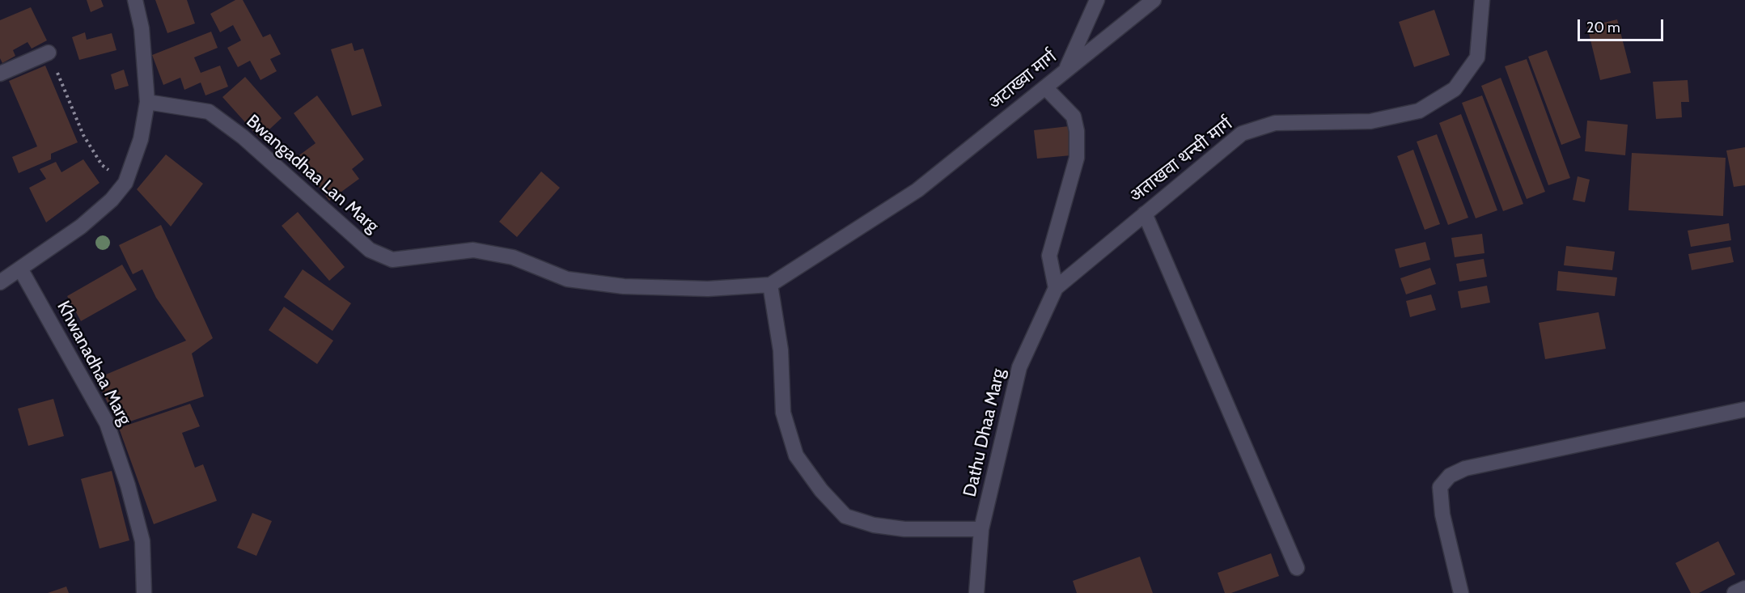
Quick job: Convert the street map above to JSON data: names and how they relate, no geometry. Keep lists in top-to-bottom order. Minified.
{"streets":{"street":["अटाख्वा मार्ग","अताखवा थन्सी मार्ग","Bwangadhaa Lan Marg","Khwanadhaa Marg","Dathu Dhaa Marg"]},"crossings":[["अटाख्वा मार्ग","Bwangadhaa Lan Marg"],["अताखवा थन्सी मार्ग","Dathu Dhaa Marg"]],"scale_bar":"20 m"}
